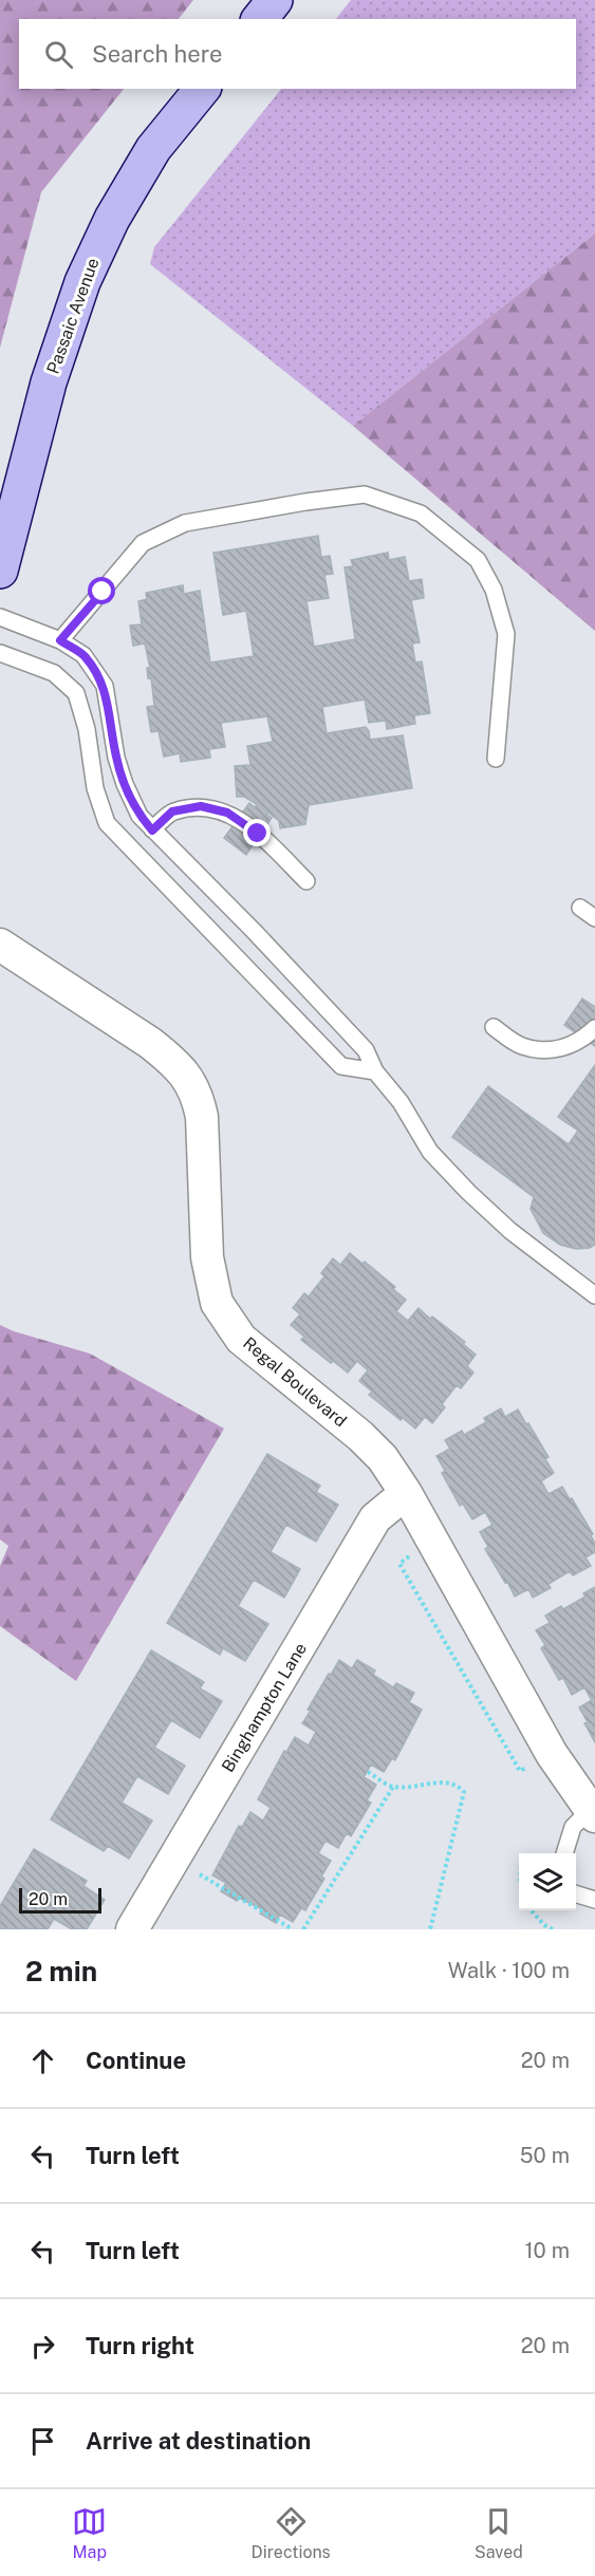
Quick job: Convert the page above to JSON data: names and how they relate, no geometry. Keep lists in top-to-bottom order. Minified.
{"streets":{"main road":["Passaic Avenue"],"street":["Regal Boulevard","Binghampton Lane"]},"crossings":[["Regal Boulevard","Binghampton Lane"]],"scale_bar":"20 m","page":{"search":"Search here","scale":"20 m","heading":["2 min","Walk · 100 m"],"list":[["Continue","20 m"],["Turn left","50 m"],["Turn left","10 m"],["Turn right","20 m"],"Arrive at destination"],"nav":["Map","Directions","Saved"]}}
